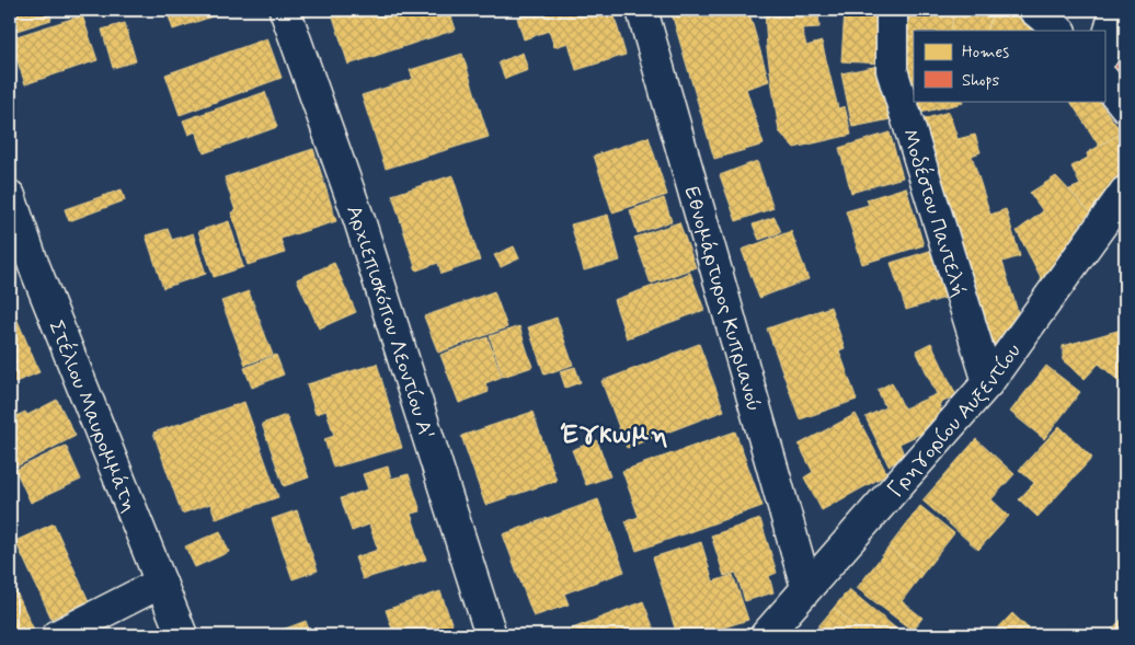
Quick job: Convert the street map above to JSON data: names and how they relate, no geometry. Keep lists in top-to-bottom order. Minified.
{"streets":{"street":["Μοδέστου Παντελή","Εθνομάρτυρος Κυπριανού","Αρχιεπισκόπου Λεοντίου Α'","Στέλιου Μαυρομμάτη","Γρηγορίου Αυξεντίου"]},"crossings":[["Μοδέστου Παντελή","Γρηγορίου Αυξεντίου"],["Εθνομάρτυρος Κυπριανού","Γρηγορίου Αυξεντίου"]],"districts":["Έγκωμη"],"legend":["Homes","Shops"]}
